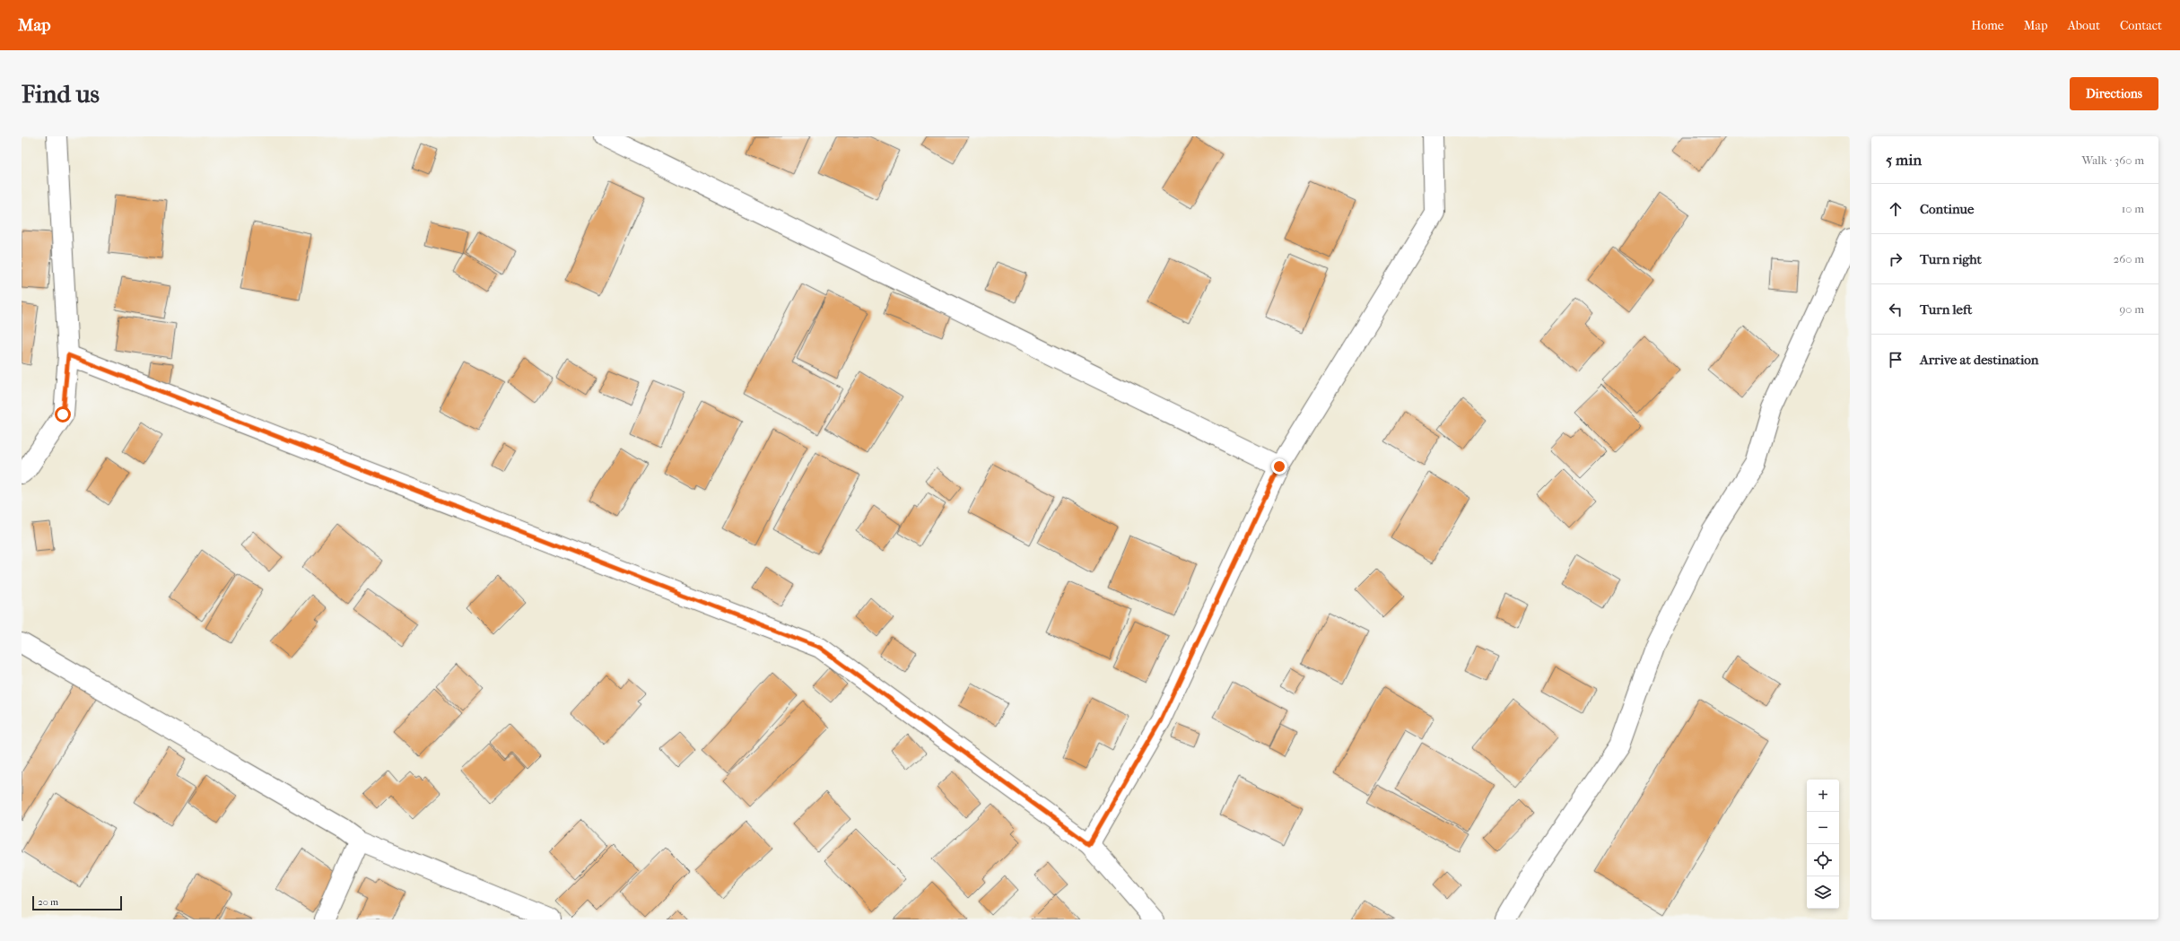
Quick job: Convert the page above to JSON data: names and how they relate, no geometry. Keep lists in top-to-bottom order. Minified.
{"scale_bar":"20 m","page":{"header":"Map","nav":["Home","Map","About","Contact"],"buttons":"Directions","title":"Find us","heading":["5 min","Walk · 360 m"],"list":[["Continue","10 m"],["Turn right","260 m"],["Turn left","90 m"],"Arrive at destination"],"map_buttons":["+","−"],"scale":"20 m"}}
